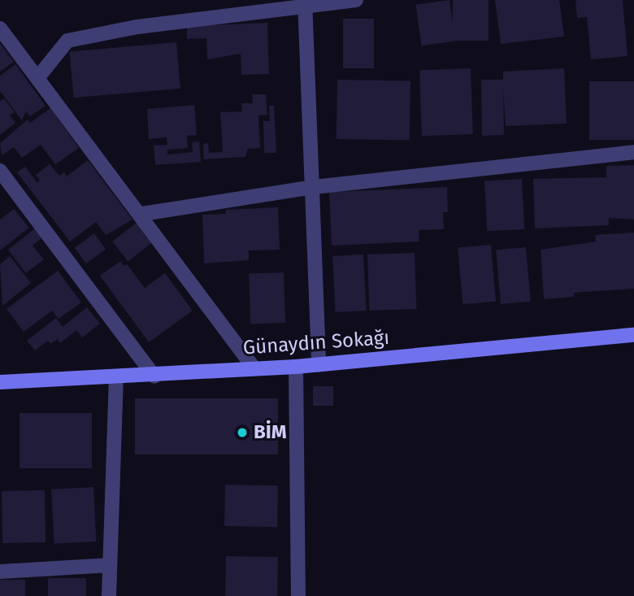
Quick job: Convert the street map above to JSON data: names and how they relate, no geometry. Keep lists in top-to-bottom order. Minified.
{"streets":{"street":["Günaydın Sokağı"]},"places":["BİM"]}
